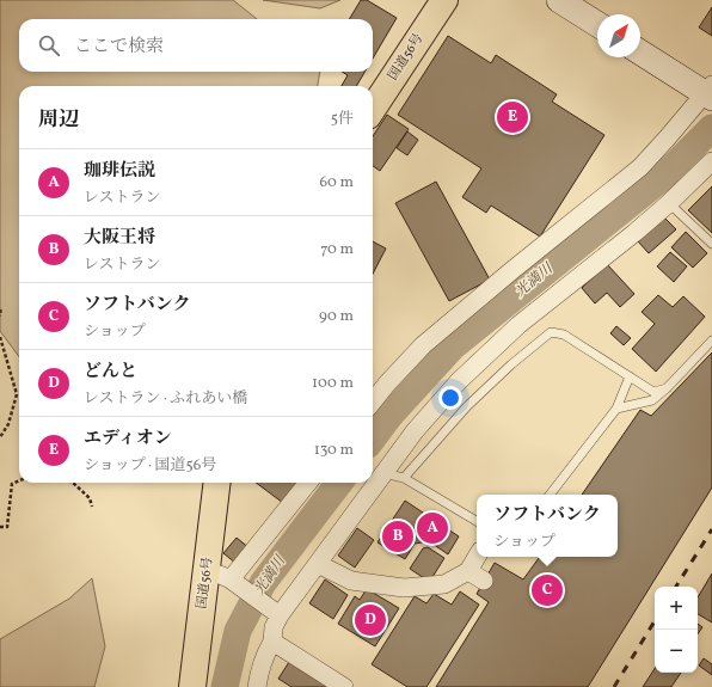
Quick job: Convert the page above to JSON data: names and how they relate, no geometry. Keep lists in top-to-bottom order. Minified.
{"streets":{"highway":["国道56号"]},"water":["光満川"],"north":"top right","page":{"search":"ここで検索","heading":["周辺","5件"],"pins":["E","A","B","C","D"],"list":[{"mark":"A","name":"珈琲伝説","note":"レストラン","value":"60 m"},{"mark":"B","name":"大阪王将","note":"レストラン","value":"70 m"},{"mark":"C","name":"ソフトバンク","note":"ショップ","value":"90 m"},{"mark":"D","name":"どんと","note":"レストラン · ふれあい橋","value":"100 m"},{"mark":"E","name":"エディオン","note":"ショップ · 国道56号","value":"130 m"}],"popup":["ソフトバンク","ショップ"],"map_buttons":["+","−"]}}
